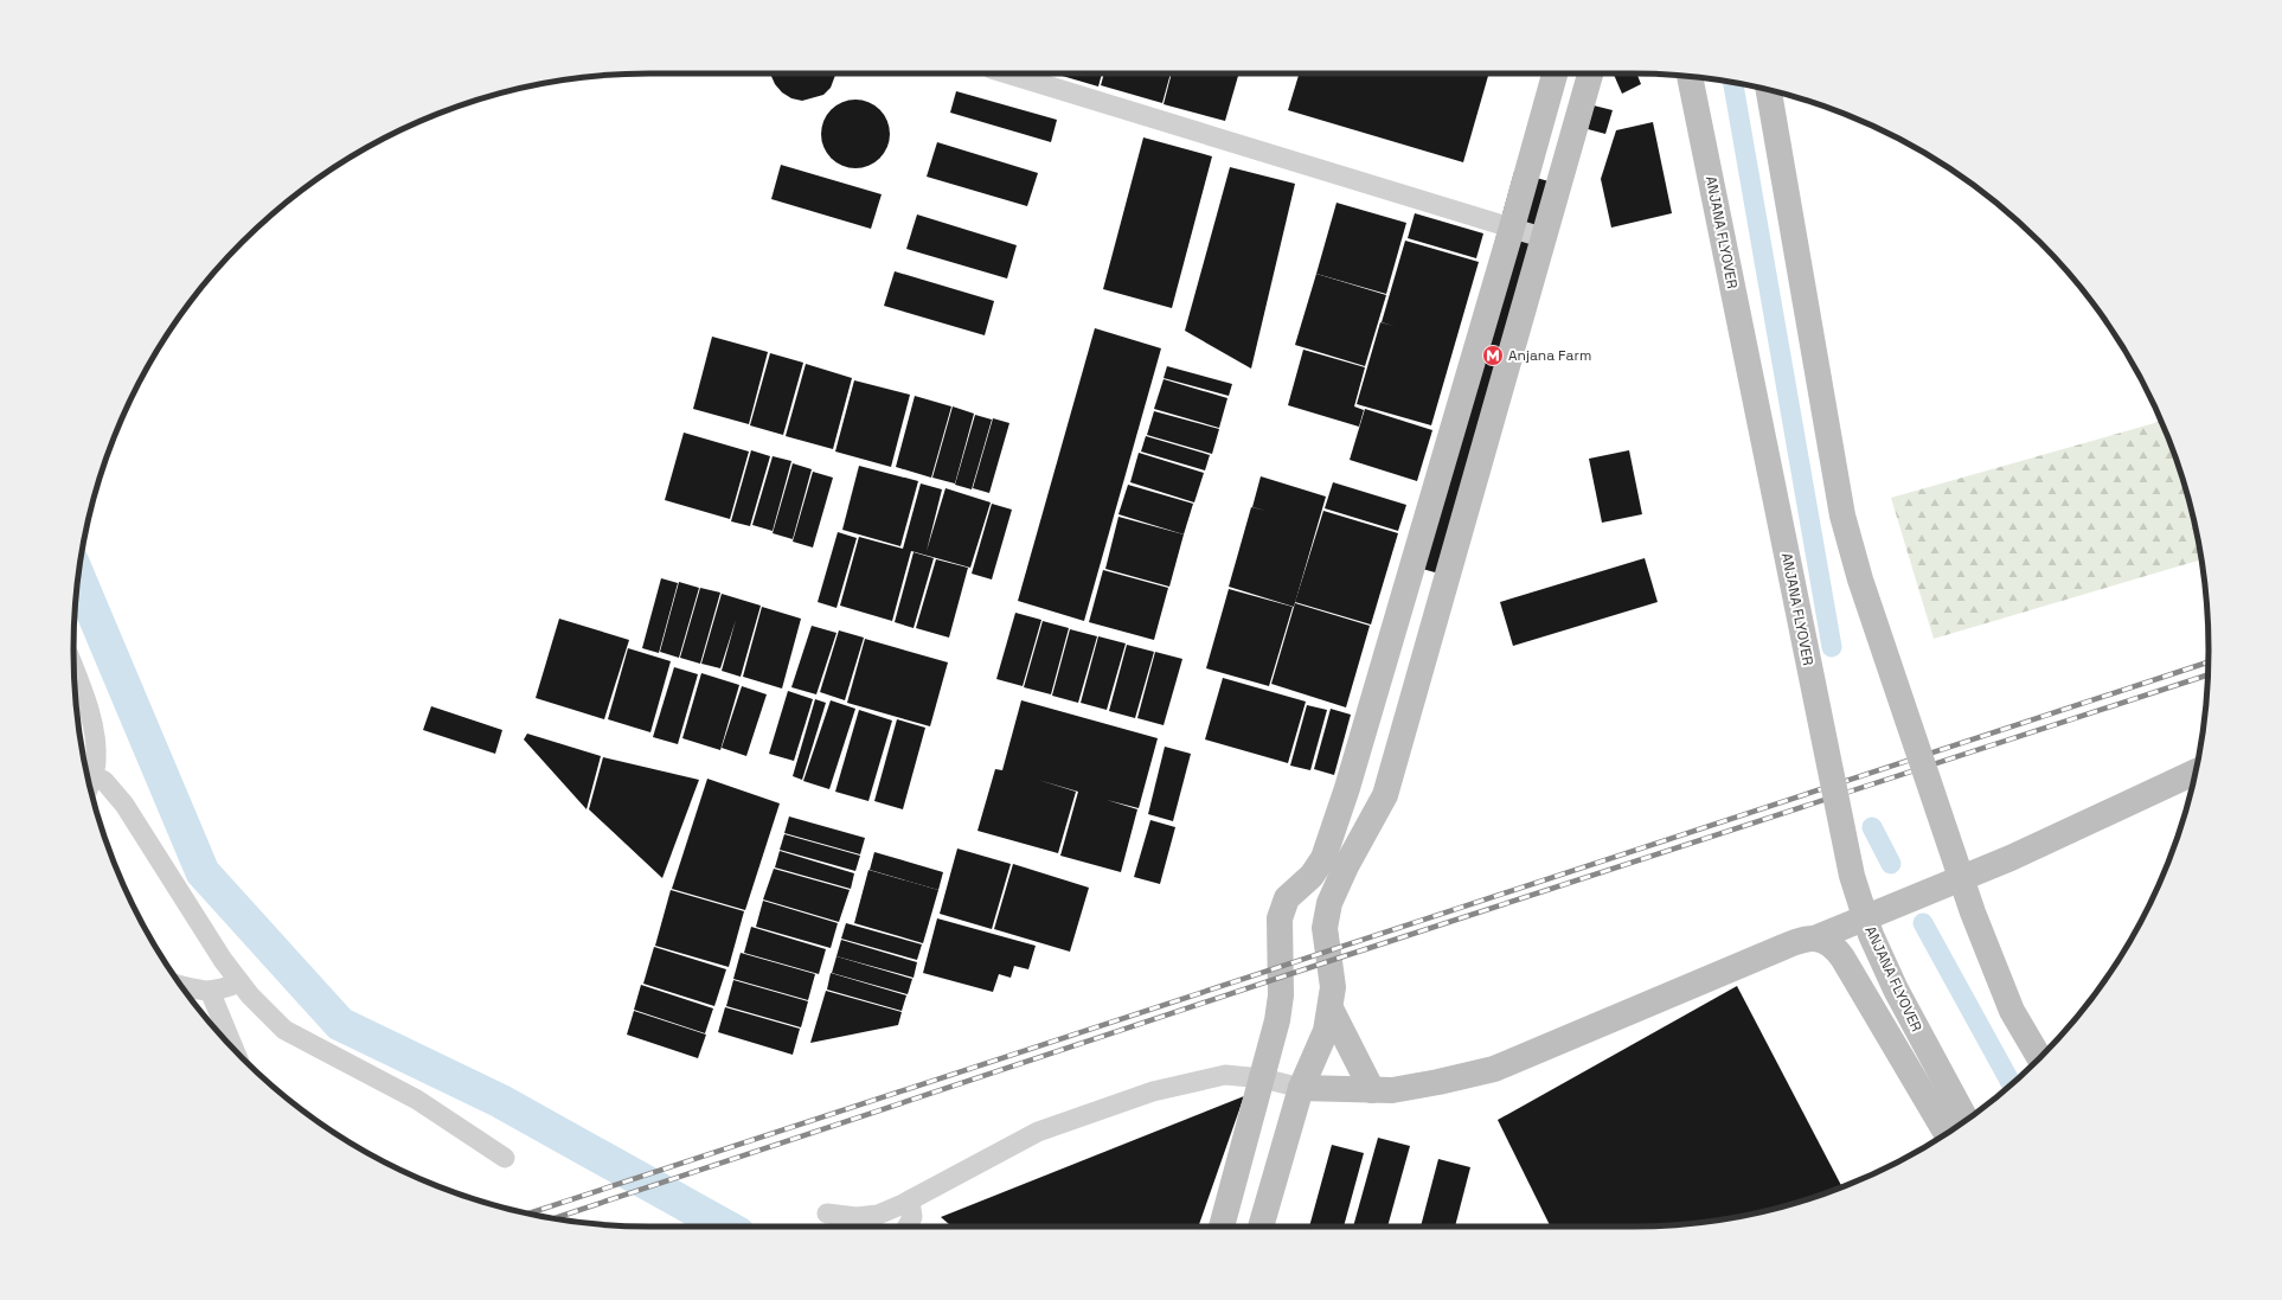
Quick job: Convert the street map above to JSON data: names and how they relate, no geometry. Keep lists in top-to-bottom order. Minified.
{"streets":{"main road":["ANJANA FLYOVER"]},"places":{"metro station":["Anjana Farm"]}}
